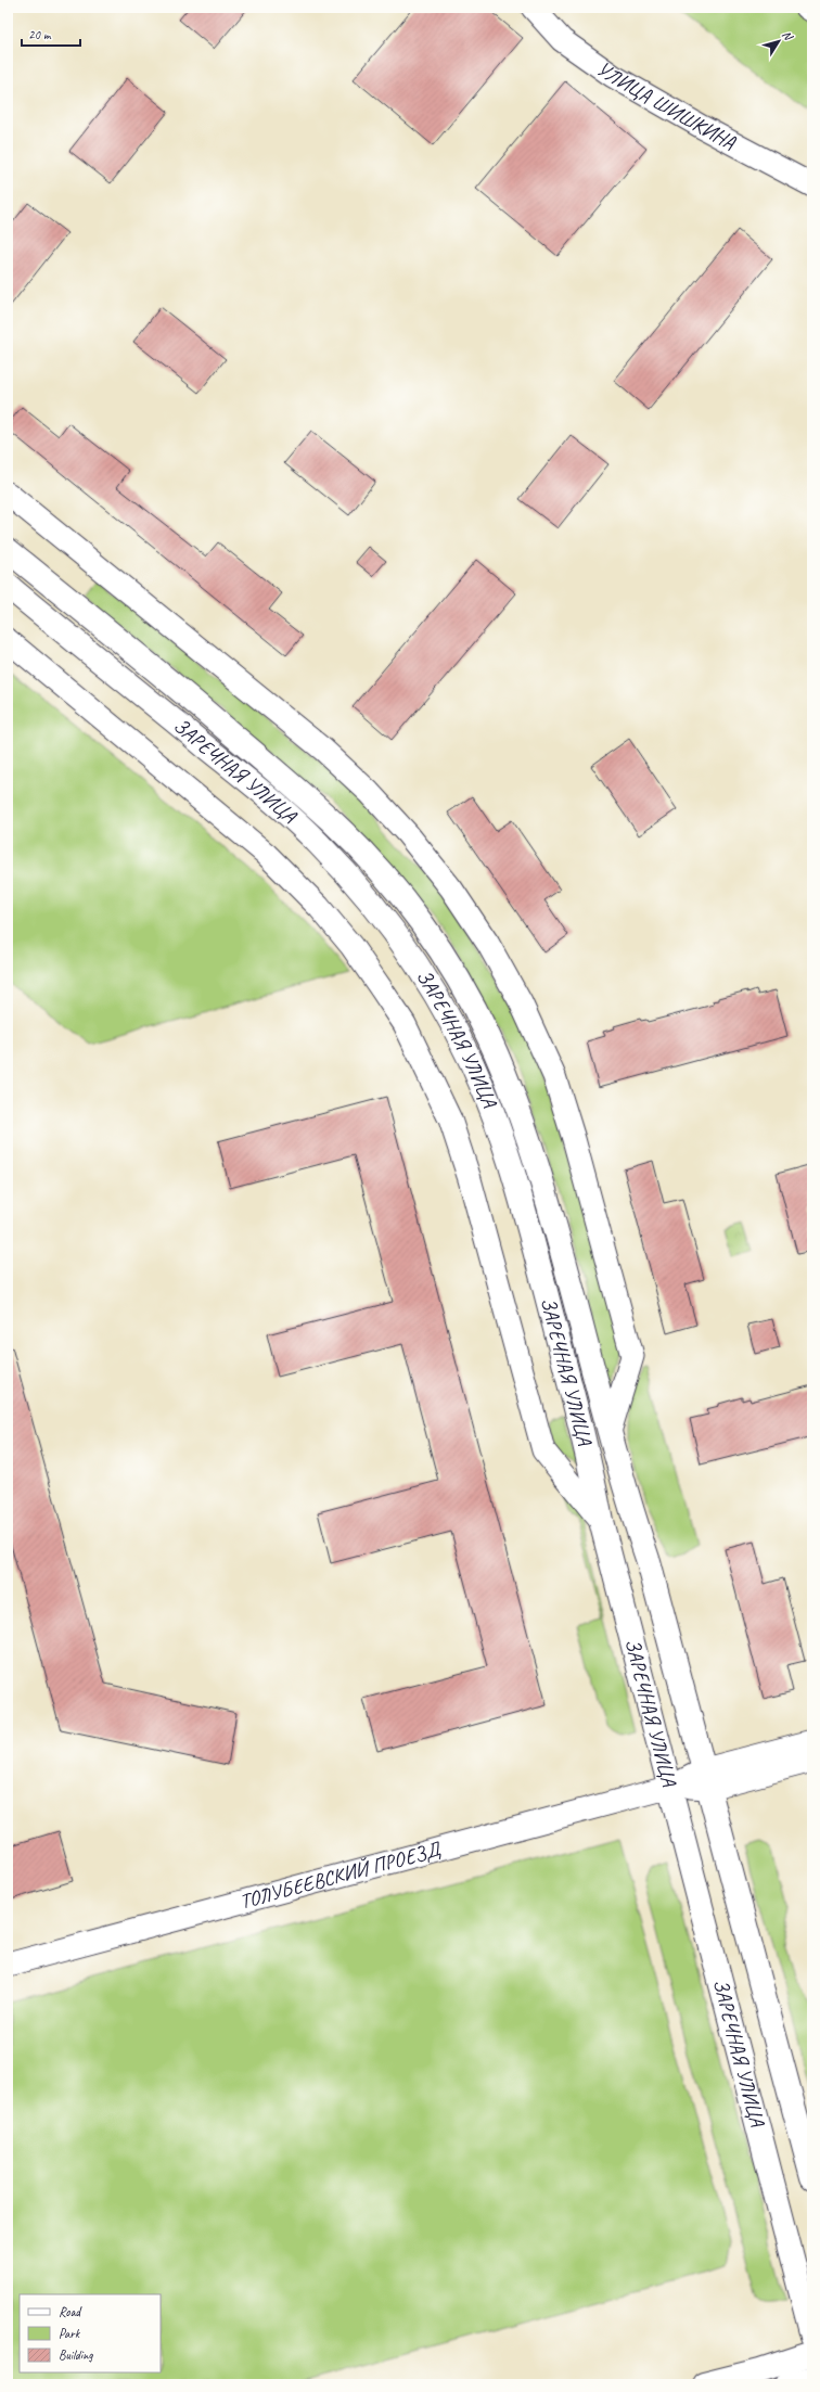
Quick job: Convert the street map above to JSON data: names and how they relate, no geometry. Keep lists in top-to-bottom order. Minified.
{"streets":{"street":["УЛИЦА ШИШКИНА","ЗАРЕЧНАЯ УЛИЦА","ТОЛУБЕЕВСКИЙ ПРОЕЗД"]},"crossings":[["ЗАРЕЧНАЯ УЛИЦА","ТОЛУБЕЕВСКИЙ ПРОЕЗД"]],"legend":["Road","Park","Building"],"scale_bar":"20 m","north":"top right"}
